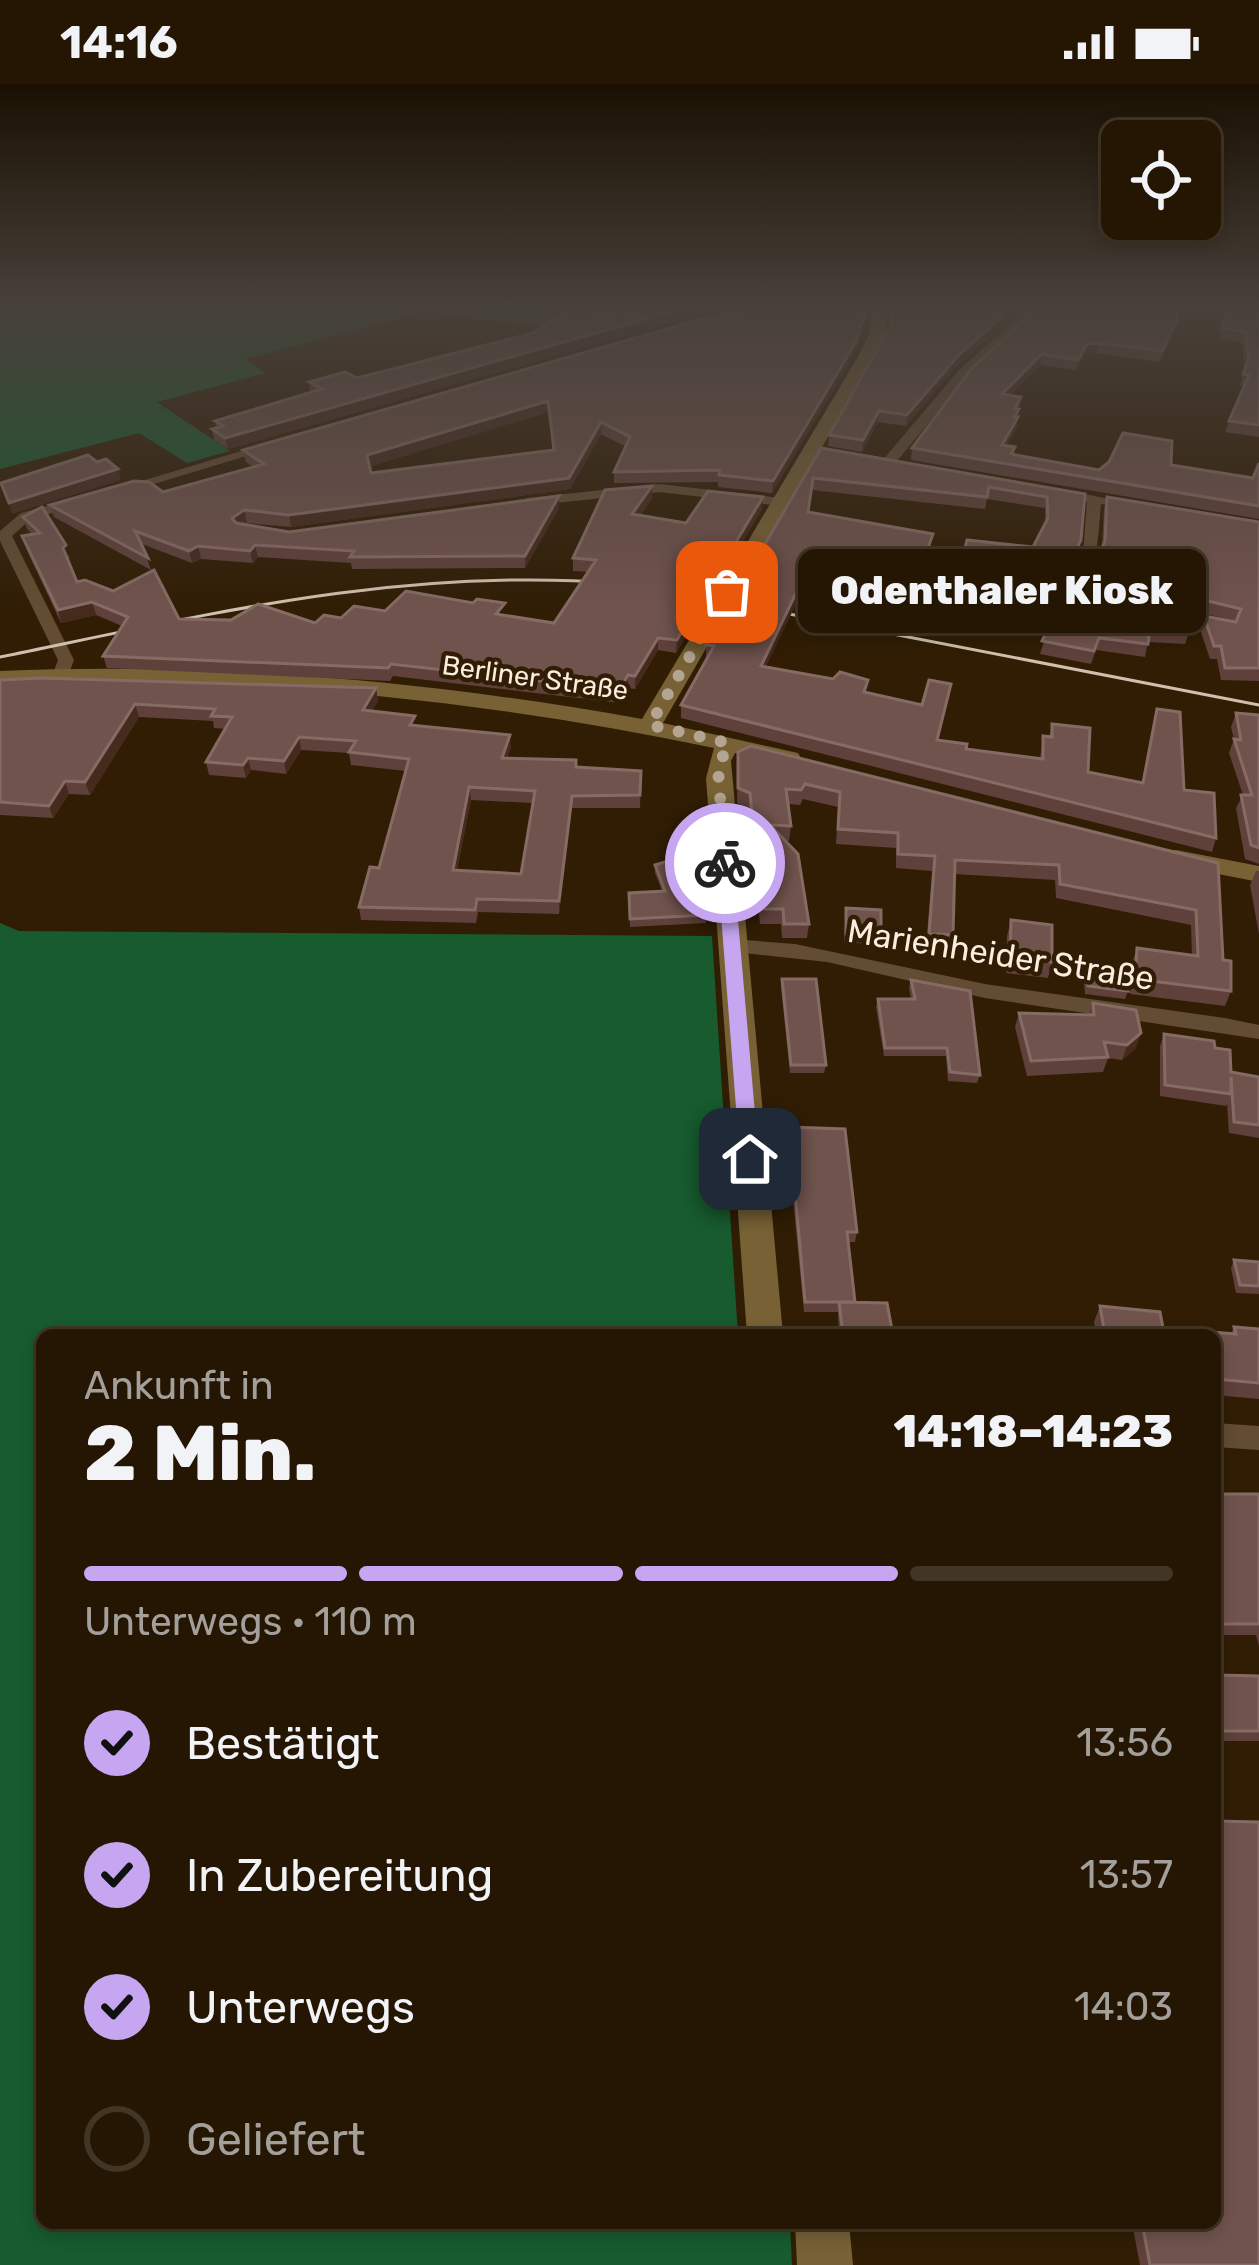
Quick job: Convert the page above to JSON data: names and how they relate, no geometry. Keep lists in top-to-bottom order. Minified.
{"streets":{"main road":["Berliner Straße"],"street":["Marienheider Straße"]},"places":["Odenthaler Kiosk"],"page":{"status":"14:16","bubble":"Odenthaler Kiosk","heading":["2 Min.","Ankunft in","14:18–14:23"],"bar":"Unterwegs · 110 m","list":[["Bestätigt","13:56"],["In Zubereitung","13:57"],["Unterwegs","14:03"],"Geliefert"]}}
